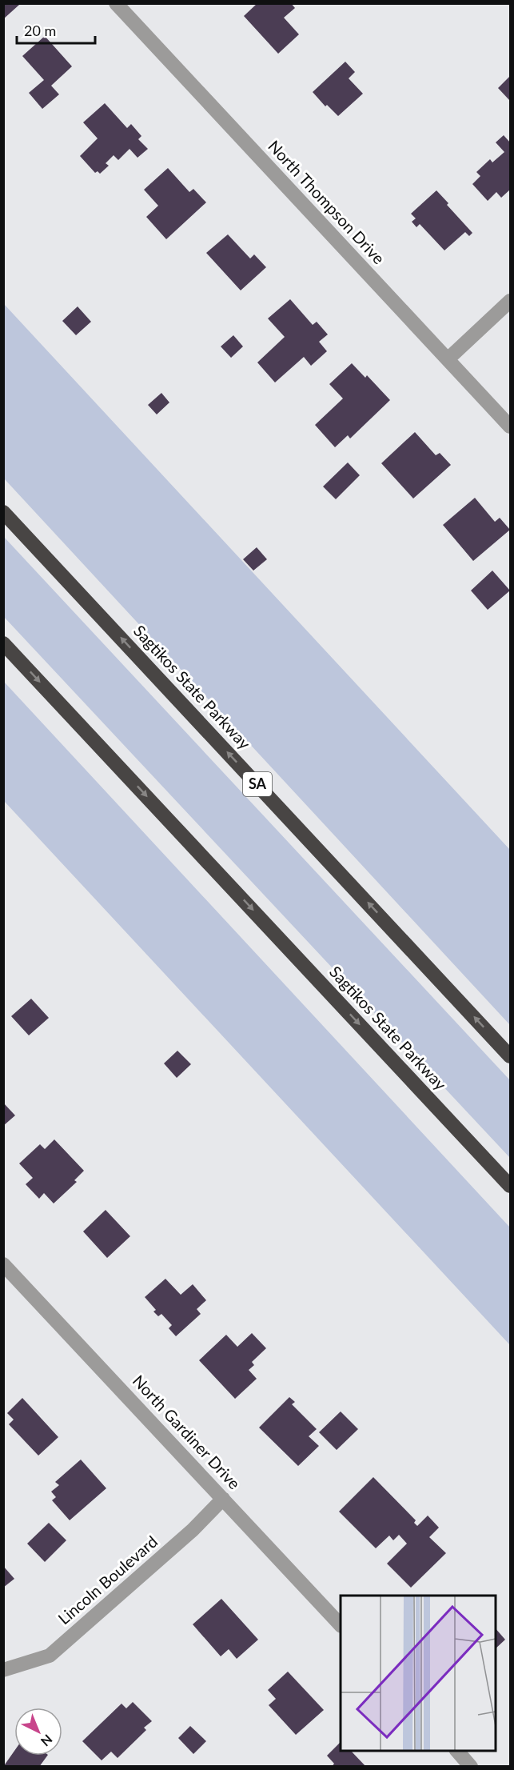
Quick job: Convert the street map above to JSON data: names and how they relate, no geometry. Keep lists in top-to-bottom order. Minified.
{"streets":{"highway":["Sagtikos State Parkway","SA"],"street":["North Thompson Drive","North Gardiner Drive","Lincoln Boulevard"]},"crossings":[["North Gardiner Drive","Lincoln Boulevard"]],"scale_bar":"20 m","north":"bottom right"}
